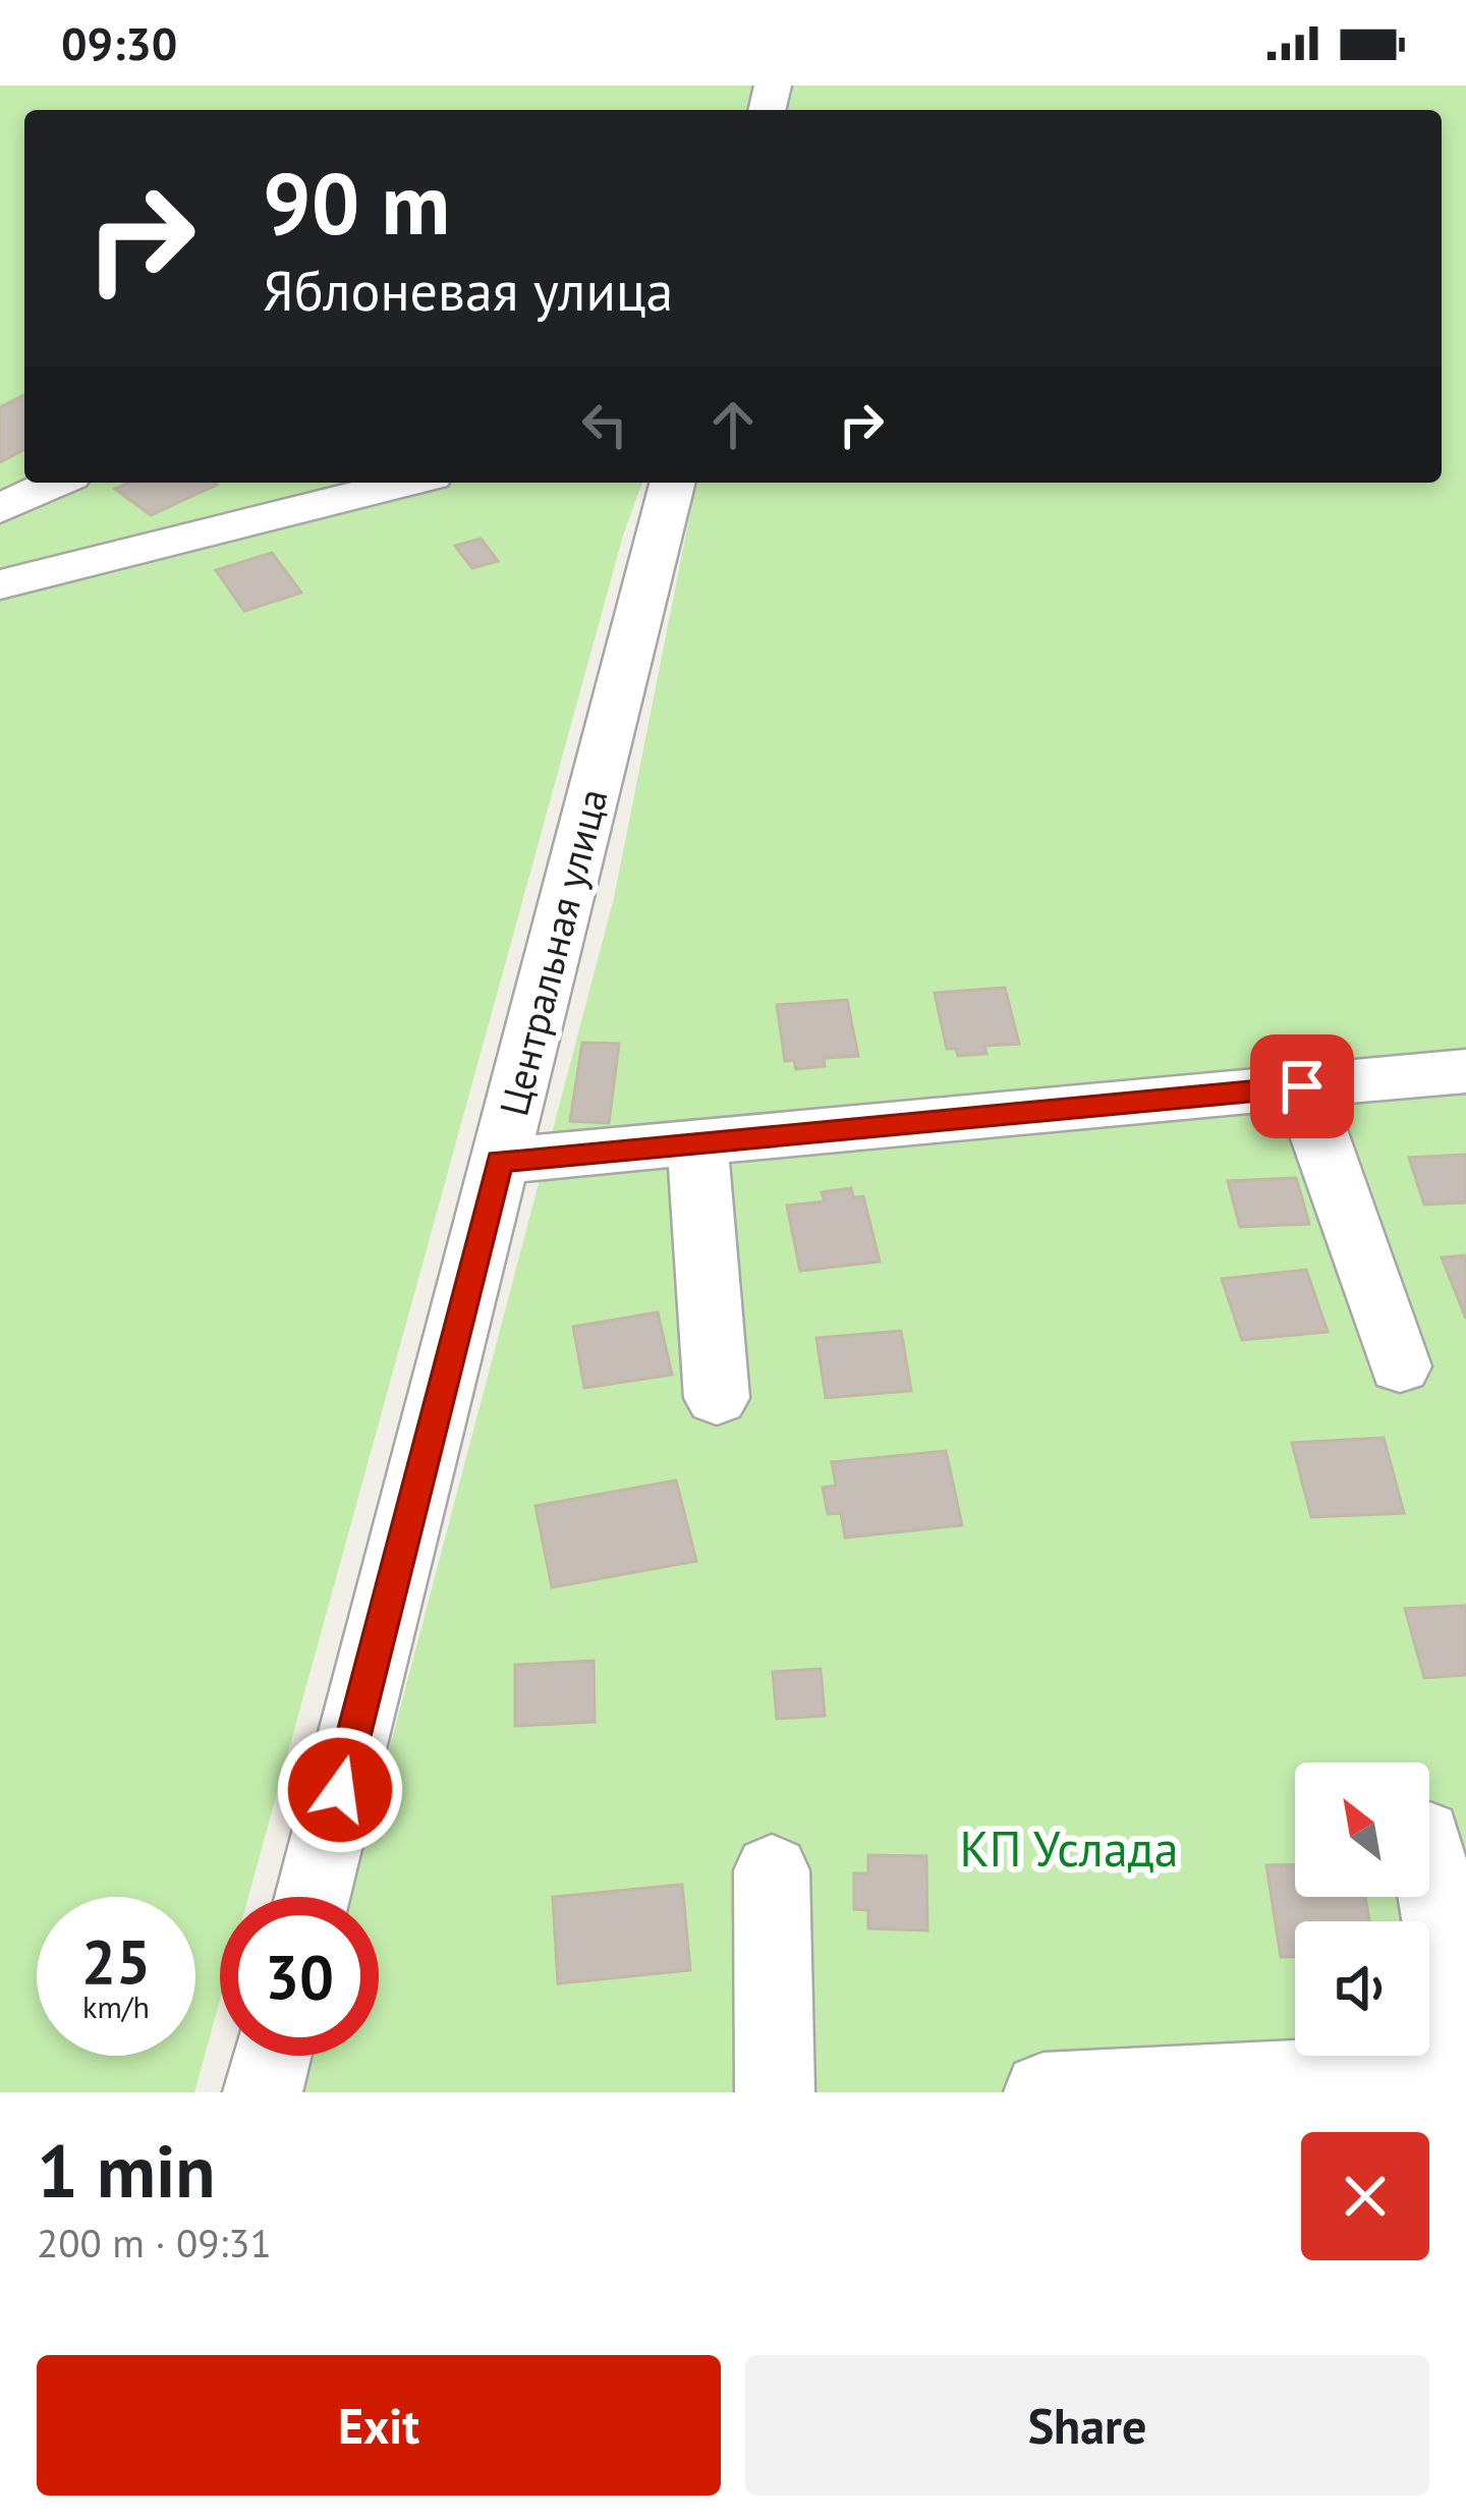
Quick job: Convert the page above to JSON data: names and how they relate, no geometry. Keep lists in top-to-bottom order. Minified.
{"streets":{"street":["Центральная улица"]},"parks":["КП Услада"],"north":"top left","page":{"status":"09:30","turn":["90 m","Яблоневая улица"],"speed":"25 km/h","limit":"30","heading":["1 min","200 m · 09:31"],"buttons":["Exit","Share"]}}
